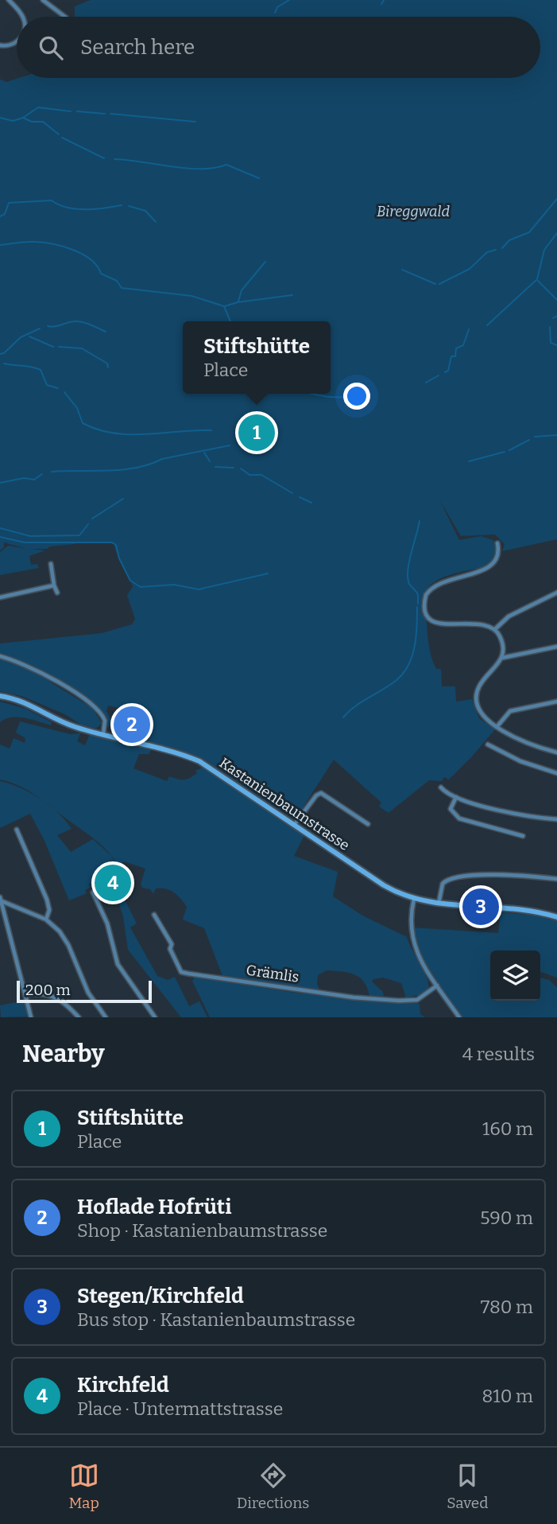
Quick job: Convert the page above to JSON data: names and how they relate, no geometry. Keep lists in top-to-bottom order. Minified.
{"streets":{"street":["Kastanienbaumstrasse","Grämlis"]},"parks":["Bireggwald"],"scale_bar":"200 m","page":{"search":"Search here","popup":["Stiftshütte","Place"],"pins":["1","2","4","3"],"scale":"200 m","heading":["Nearby","4 results"],"list":[{"mark":"1","name":"Stiftshütte","note":"Place","value":"160 m"},{"mark":"2","name":"Hoflade Hofrüti","note":"Shop · Kastanienbaumstrasse","value":"590 m"},{"mark":"3","name":"Stegen/Kirchfeld","note":"Bus stop · Kastanienbaumstrasse","value":"780 m"},{"mark":"4","name":"Kirchfeld","note":"Place · Untermattstrasse","value":"810 m"}],"nav":["Map","Directions","Saved"]}}
